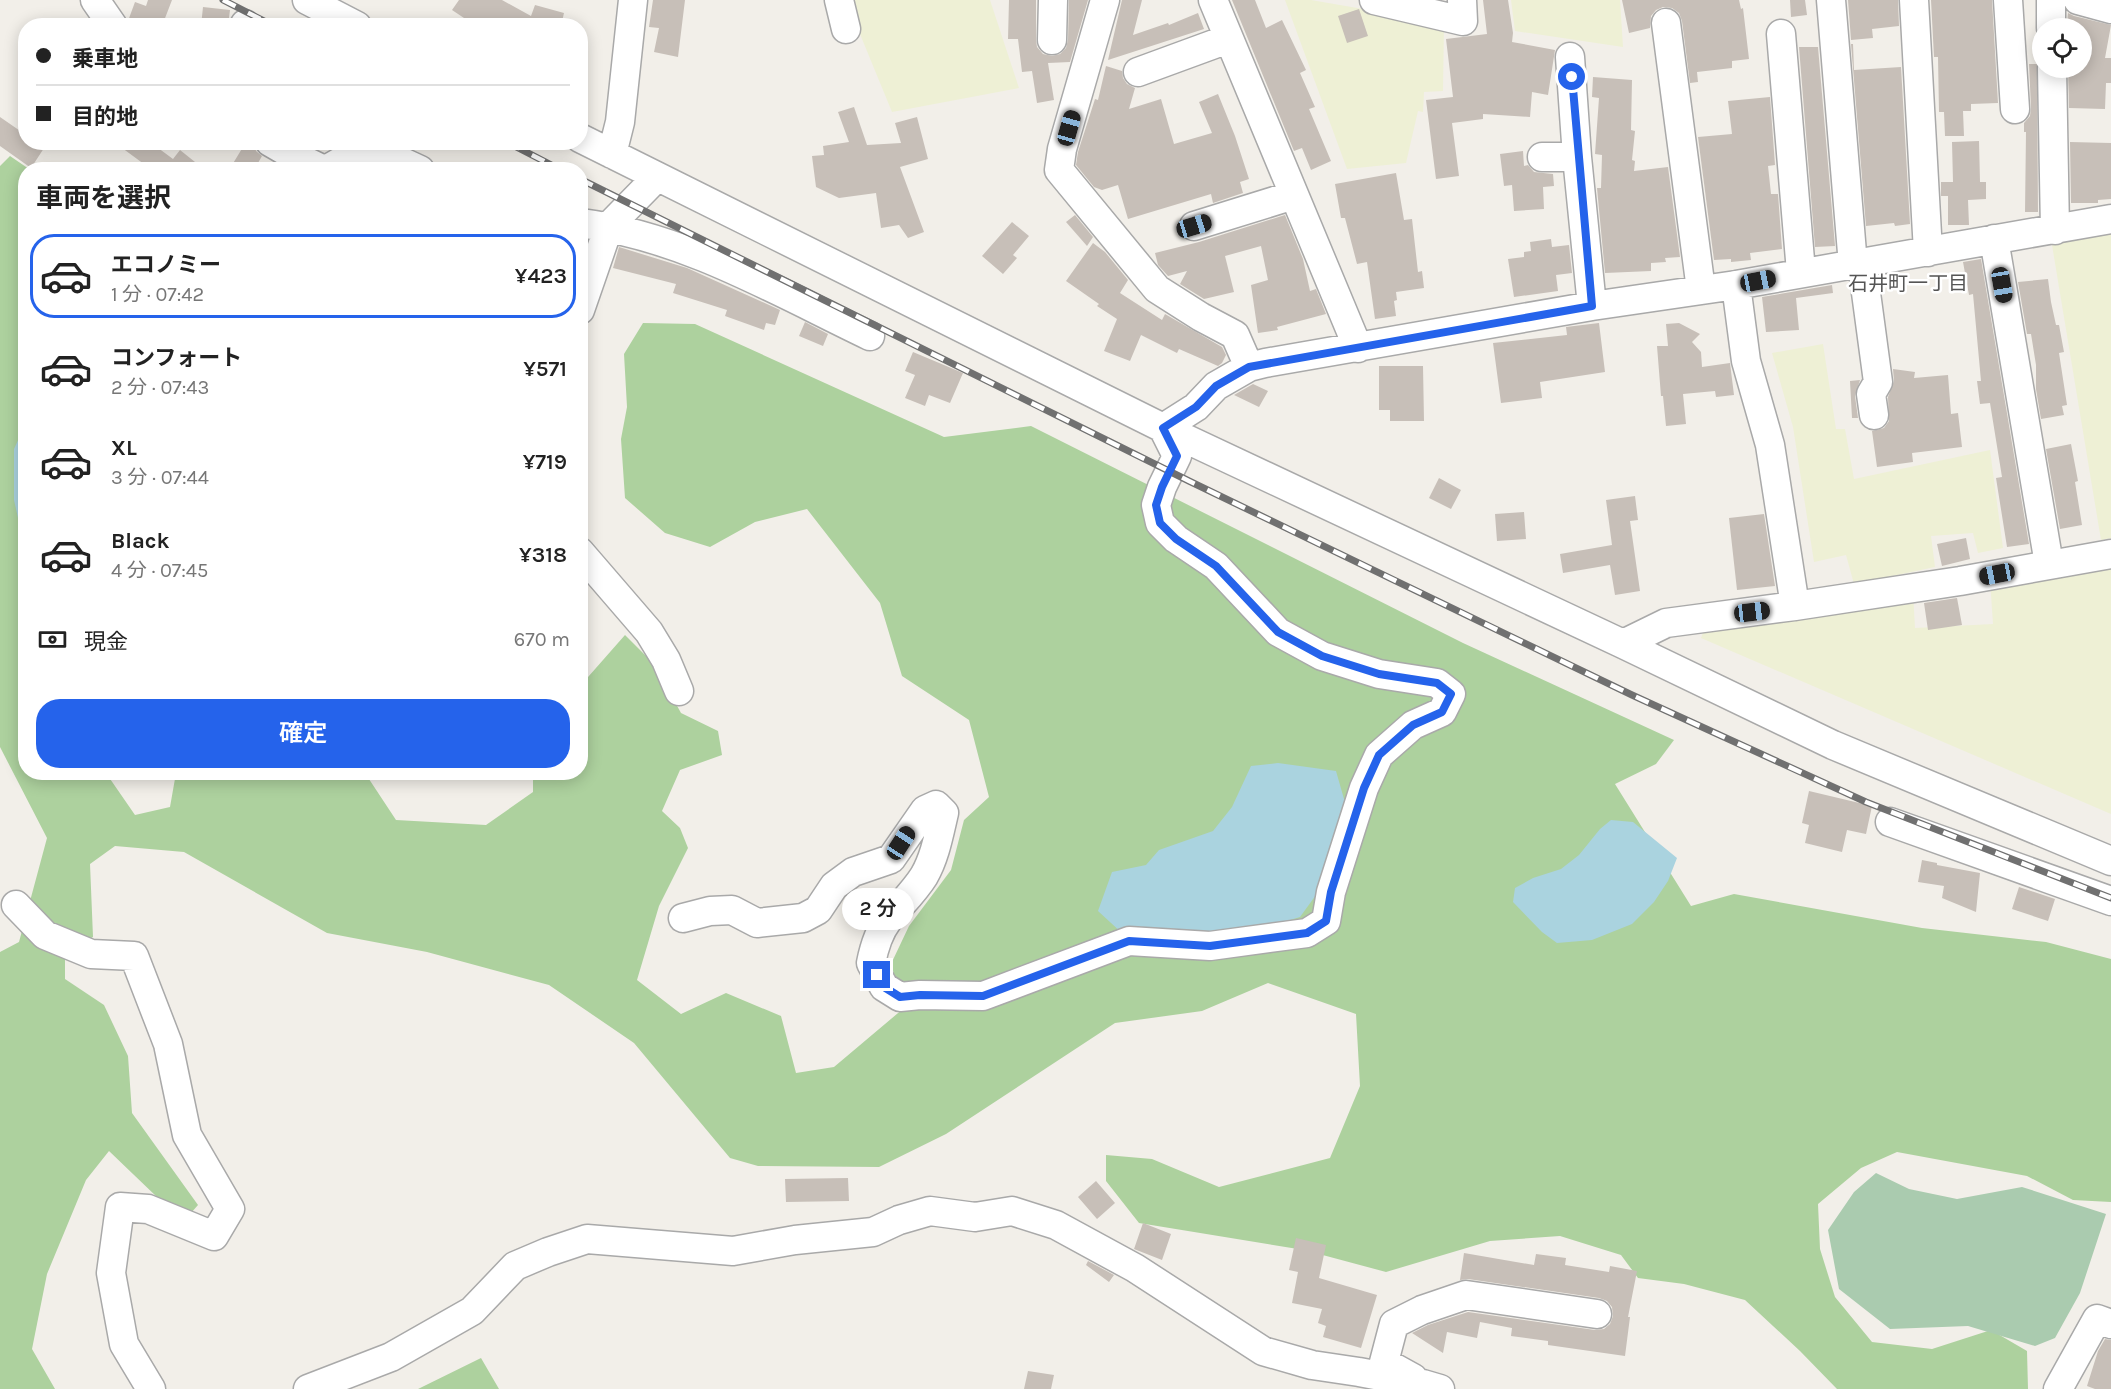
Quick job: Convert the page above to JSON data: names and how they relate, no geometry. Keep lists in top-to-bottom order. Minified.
{"districts":["石井町一丁目"],"page":{"banner":["乗車地","目的地"],"heading":"車両を選択","list":[{"name":"エコノミー","note":"1 分 · 07:42","value":"¥423"},{"name":"コンフォート","note":"2 分 · 07:43","value":"¥571"},{"name":"XL","note":"3 分 · 07:44","value":"¥719"},{"name":"Black","note":"4 分 · 07:45","value":"¥318"}],"pay":["現金","670 m"],"buttons":"確定","bubble":"2 分"}}
